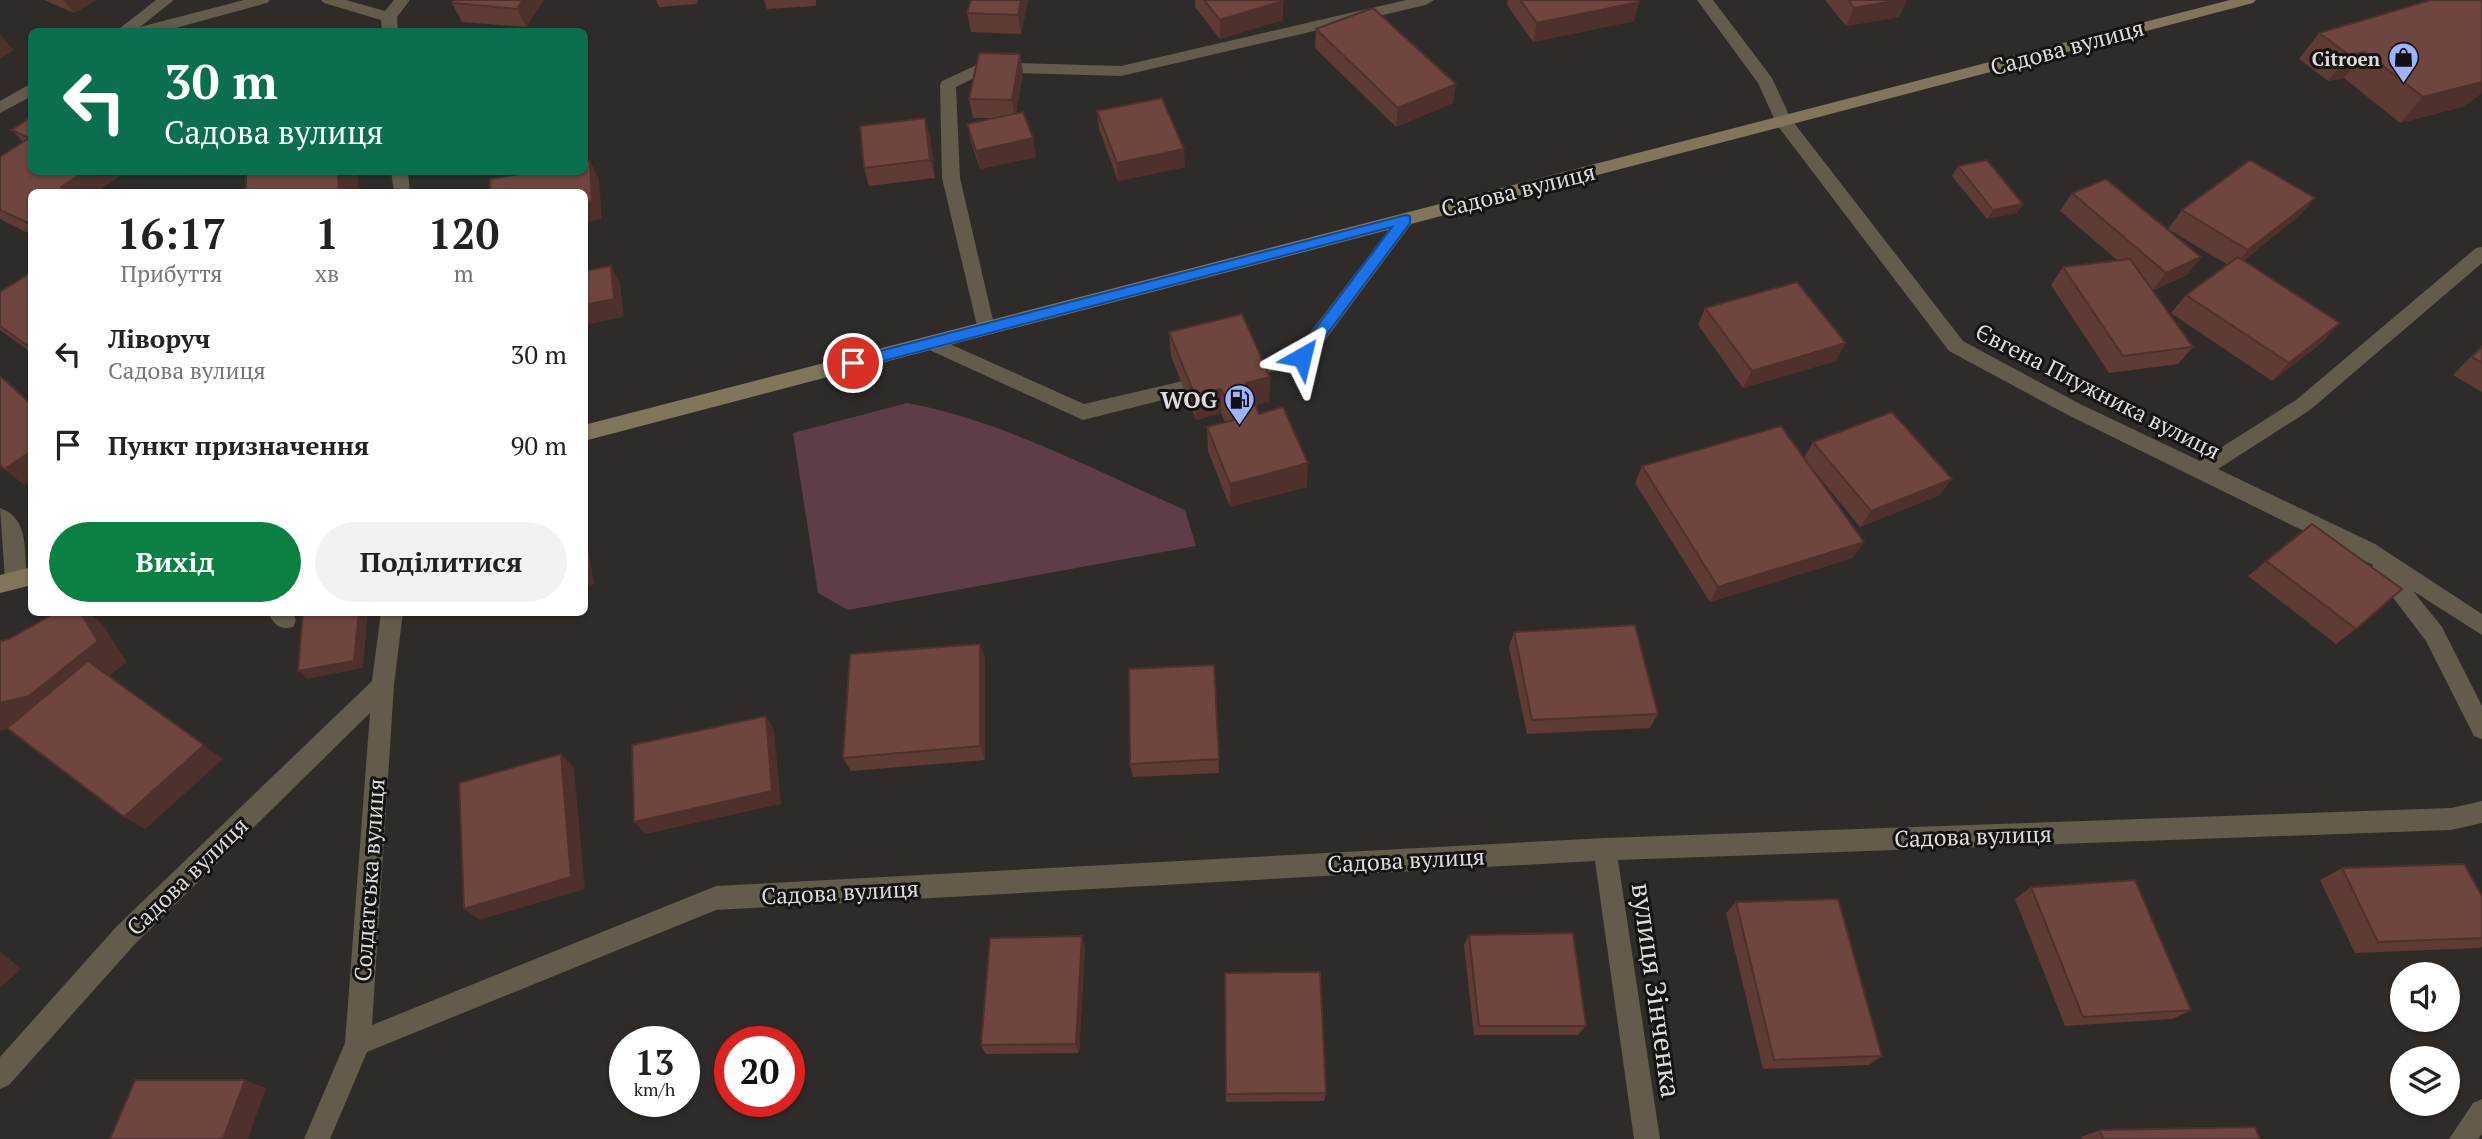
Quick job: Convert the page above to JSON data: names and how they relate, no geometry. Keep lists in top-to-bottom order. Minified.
{"streets":{"main road":["Садова вулиця"],"street":["Євгена Плужника вулиця","Солдатська вулиця","вулиця Зінченка"]},"crossings":[["Садова вулиця","Євгена Плужника вулиця"],["Садова вулиця","Солдатська вулиця"],["Садова вулиця","вулиця Зінченка"]],"places":{"shop":["Citroen"],"fuel station":["WOG"]},"page":{"turn":["30 m","Садова вулиця"],"eta":["16:17","Прибуття","1","хв","120","m"],"list":[{"name":"Ліворуч","note":"Садова вулиця","value":"30 m"},{"name":"Пункт призначення","value":"90 m"}],"buttons":["Вихід","Поділитися"],"speed":"13 km/h","limit":"20"}}
